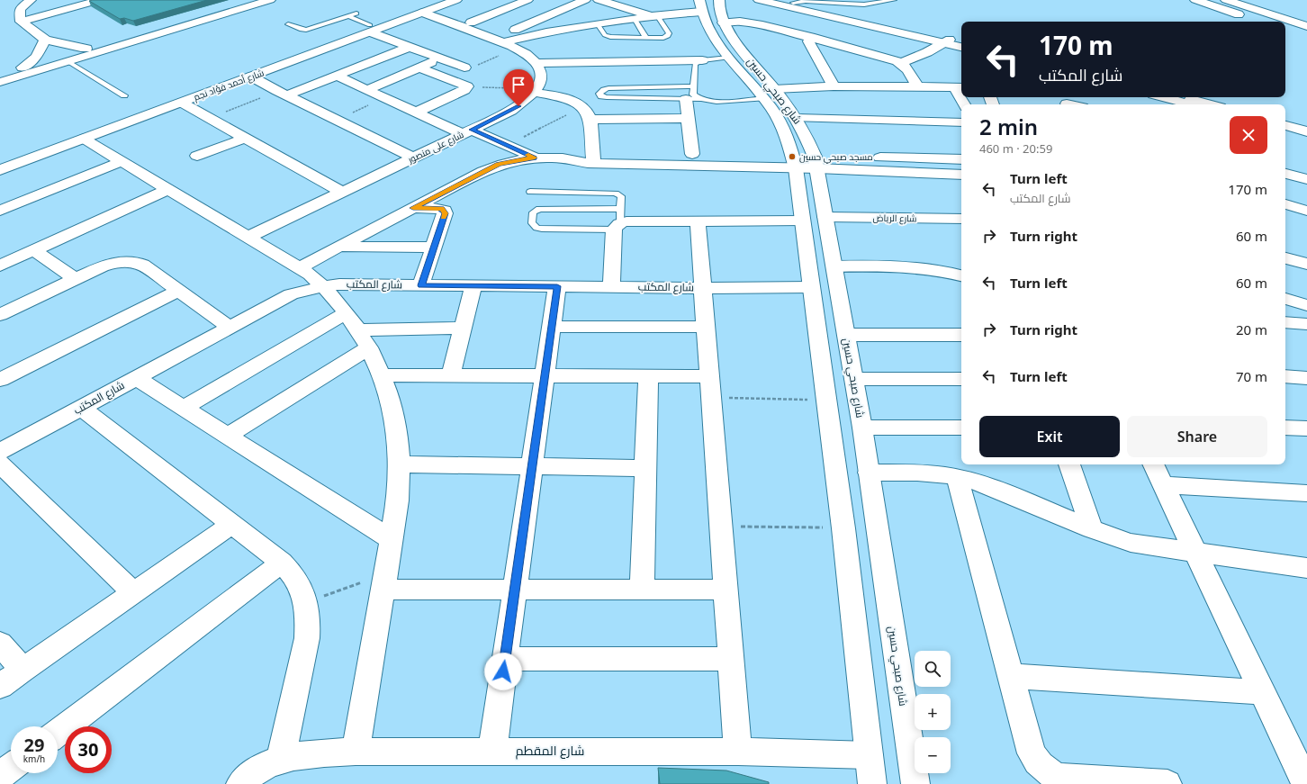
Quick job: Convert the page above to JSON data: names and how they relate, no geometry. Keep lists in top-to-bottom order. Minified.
{"streets":{"street":["شارع أحمد فؤاد نجم","شارع صبحي حسين","شارع على منصور","شارع الرياض","شارع المكتب","شارع المقطم"]},"crossings":[["شارع صبحي حسين","شارع الرياض"],["شارع صبحي حسين","شارع المكتب"],["شارع صبحي حسين","شارع المقطم"]],"places":["مسجد صبحي حسين"],"page":{"turn":["170 m","شارع المكتب"],"heading":["2 min","460 m · 20:59"],"list":[{"name":"Turn left","note":"شارع المكتب","value":"170 m"},{"name":"Turn right","value":"60 m"},{"name":"Turn left","value":"60 m"},{"name":"Turn right","value":"20 m"},{"name":"Turn left","value":"70 m"}],"buttons":["Exit","Share"],"map_buttons":["+","−"],"speed":"29 km/h","limit":"30"}}
